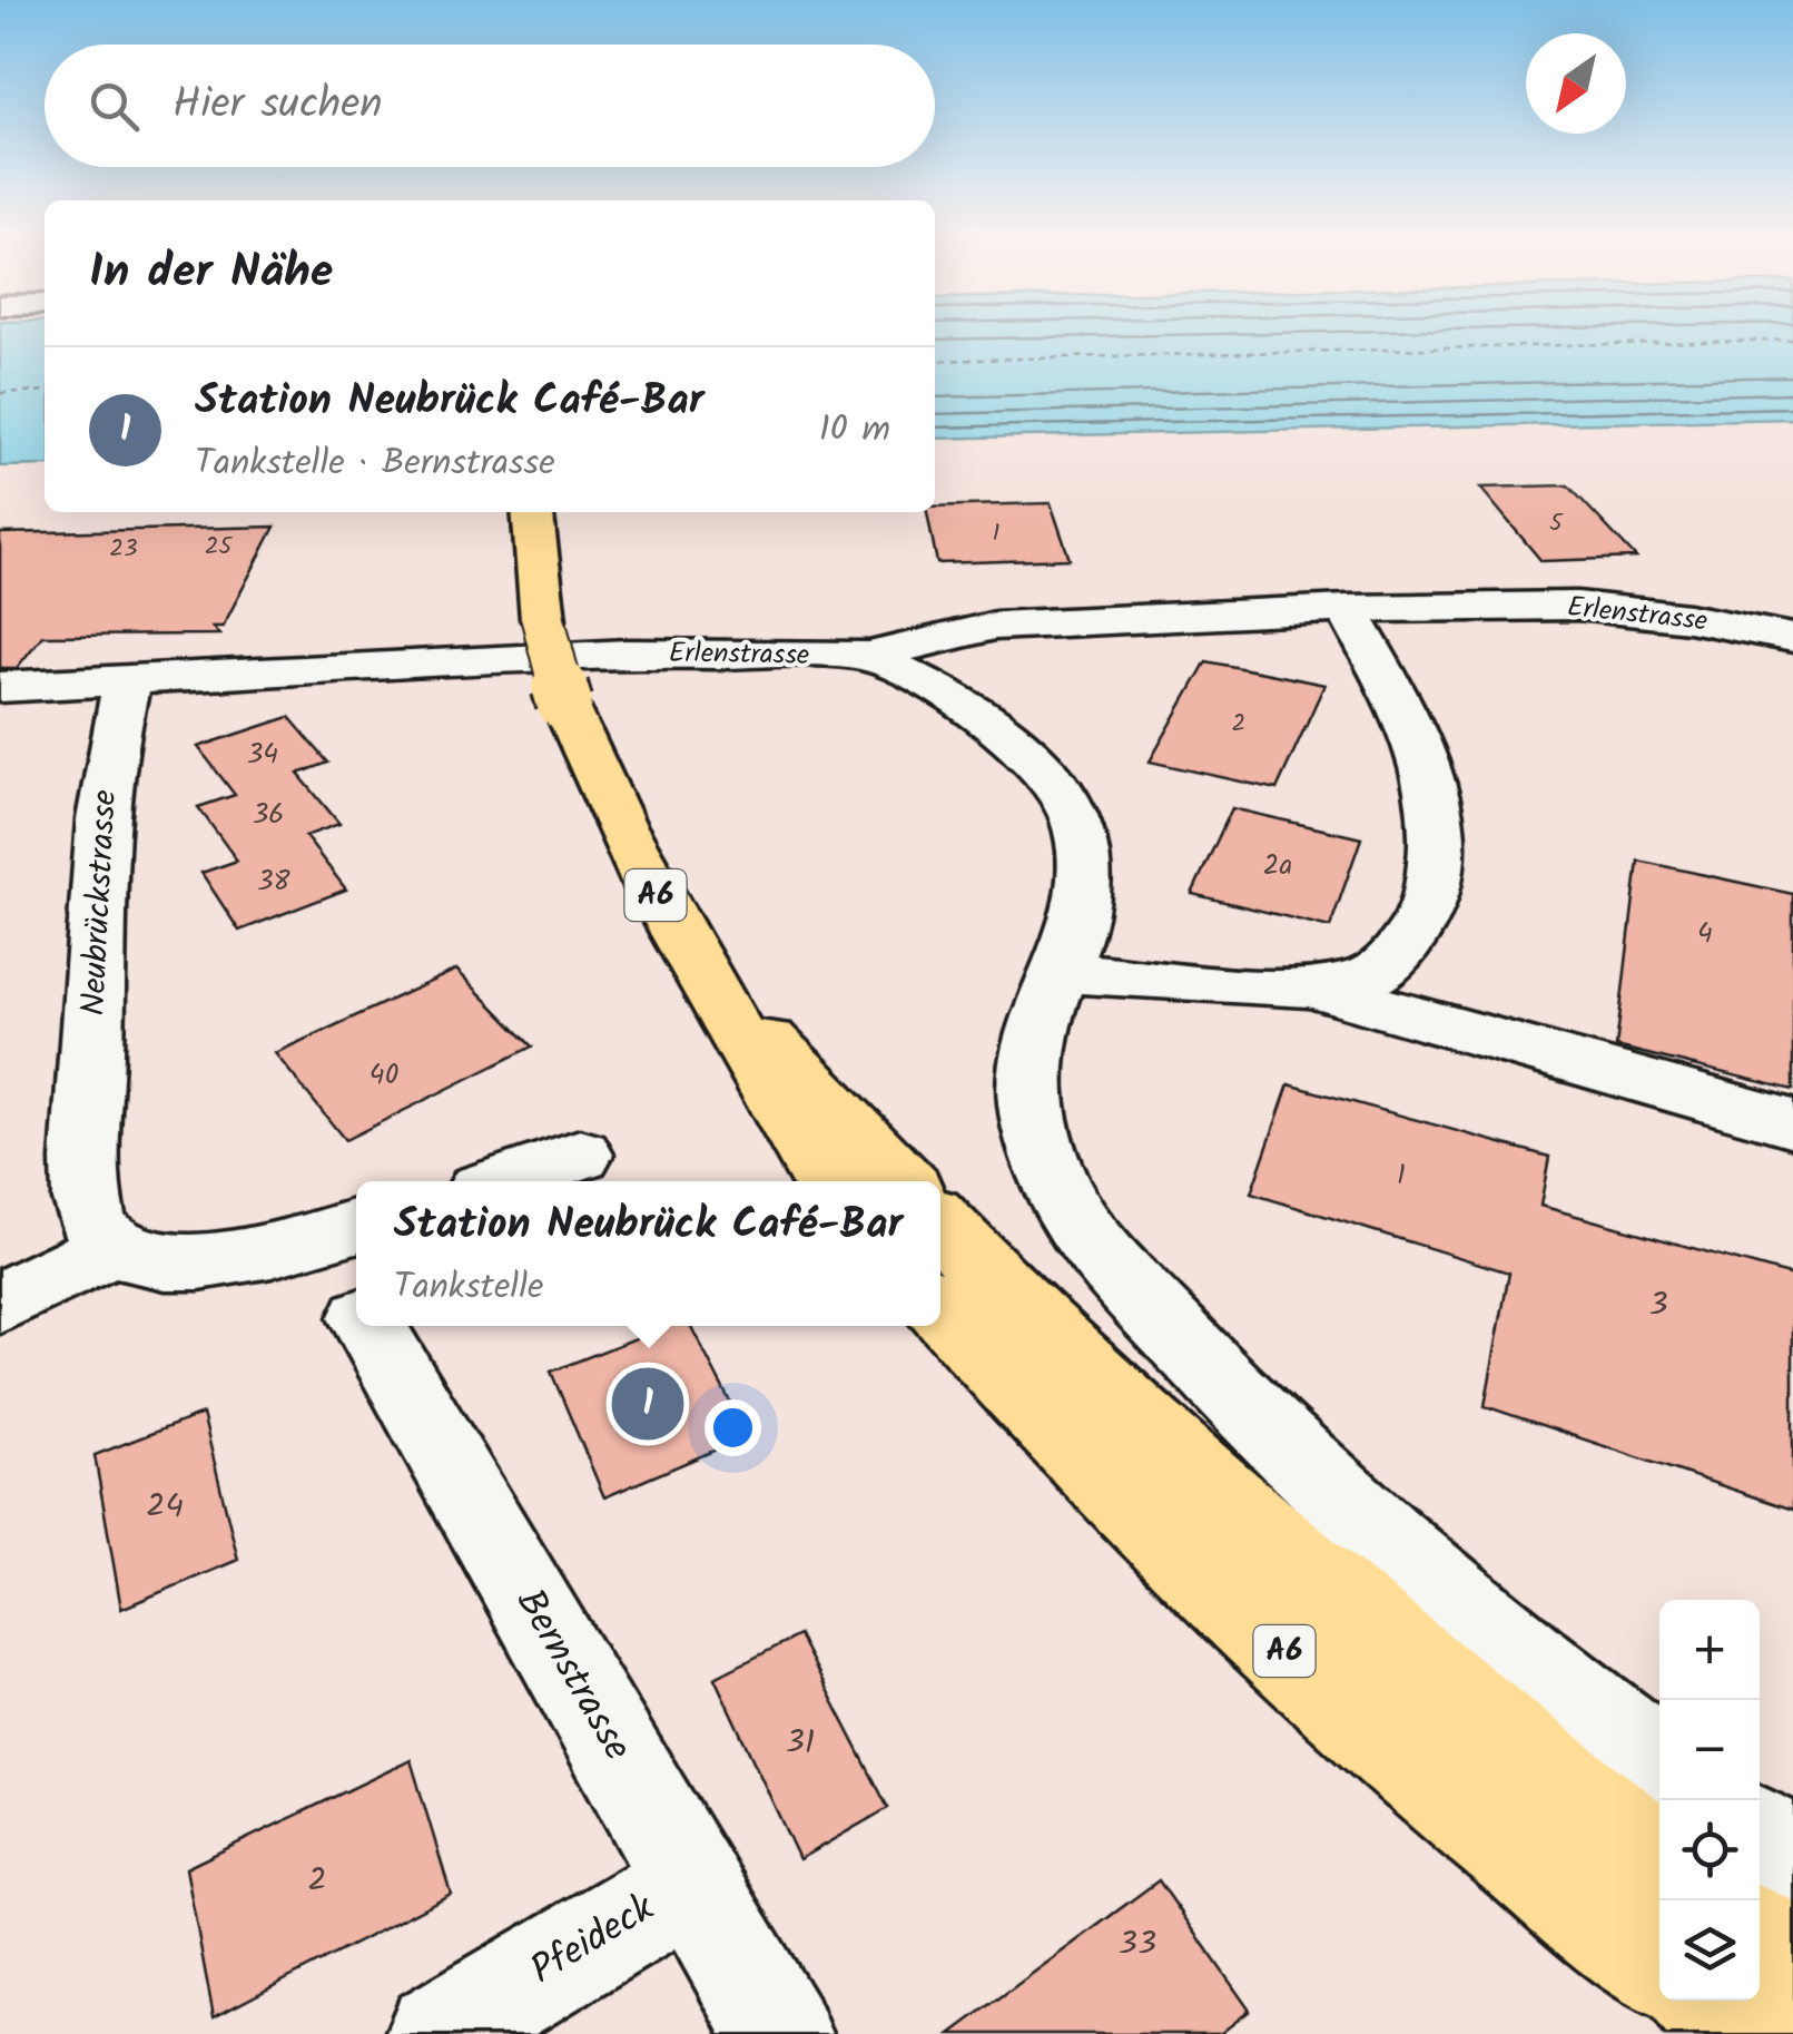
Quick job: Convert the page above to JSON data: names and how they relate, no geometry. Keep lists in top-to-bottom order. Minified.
{"streets":{"highway":["A6"],"street":["Erlenstrasse","Neubrückstrasse","Bernstrasse","Pfeideck"]},"crossings":[["Erlenstrasse","Neubrückstrasse"],["Neubrückstrasse","Bernstrasse"],["Bernstrasse","Pfeideck"]],"house_numbers":["5","1","25","23","2","34","36","2a","38","4","40","1","3","24","31","2","33"],"north":"bottom left","page":{"search":"Hier suchen","heading":"In der Nähe","list":[{"mark":"1","name":"Station Neubrück Café-Bar","note":"Tankstelle · Bernstrasse","value":"10 m"}],"popup":["Station Neubrück Café-Bar","Tankstelle"],"pins":"1","map_buttons":["+","−"]}}
